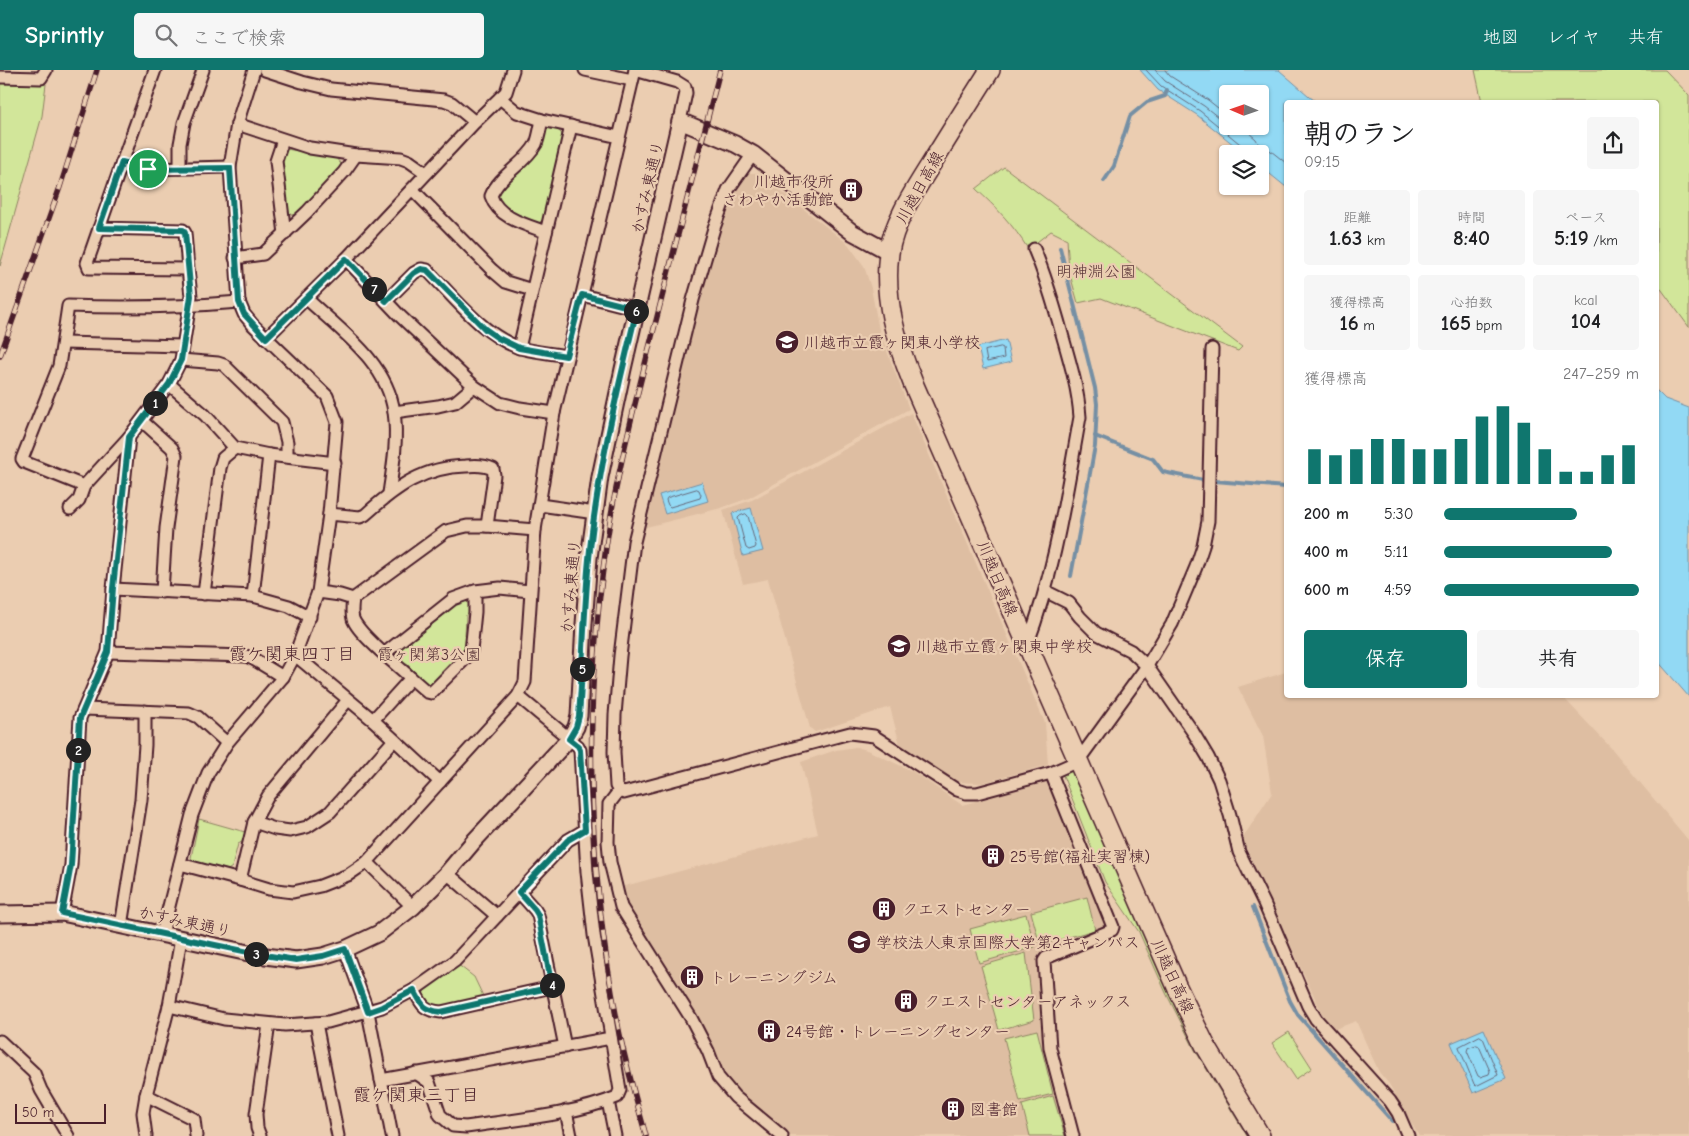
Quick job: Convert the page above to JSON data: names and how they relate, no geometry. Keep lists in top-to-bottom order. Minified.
{"streets":{"main road":["川越日高線"],"street":["かすみ東通り"]},"districts":["霞ケ関東四丁目","霞ケ関東三丁目"],"parks":["明神淵公園","霞ヶ関第3公園"],"places":{"building":["川越市役所 さわやか活動館","25号館(福祉実習棟)","クエストセンター","トレーニングジム","クエストセンターアネックス","24号館・トレーニングセンター","図書館"],"school or university":["川越市立霞ヶ関東小学校","川越市立霞ヶ関東中学校","学校法人東京国際大学第2キャンパス"]},"scale_bar":"50 m","north":"left","page":{"header":"Sprintly","search":"ここで検索","nav":["地図","レイヤ","共有"],"heading":["朝のラン","09:15"],"stats":[["距離","1.63 km"],["時間","8:40"],["ペース","5:19 /km"],["獲得標高","16 m"],["心拍数","165 bpm"],["kcal","104"]],"pins":["7","6","1","5","2","3","4"],"chart":["獲得標高","247–259 m"],"list":[{"name":"200 m","note":"5:30"},{"name":"400 m","note":"5:11"},{"name":"600 m","note":"4:59"}],"buttons":["保存","共有"],"scale":"50 m"}}
